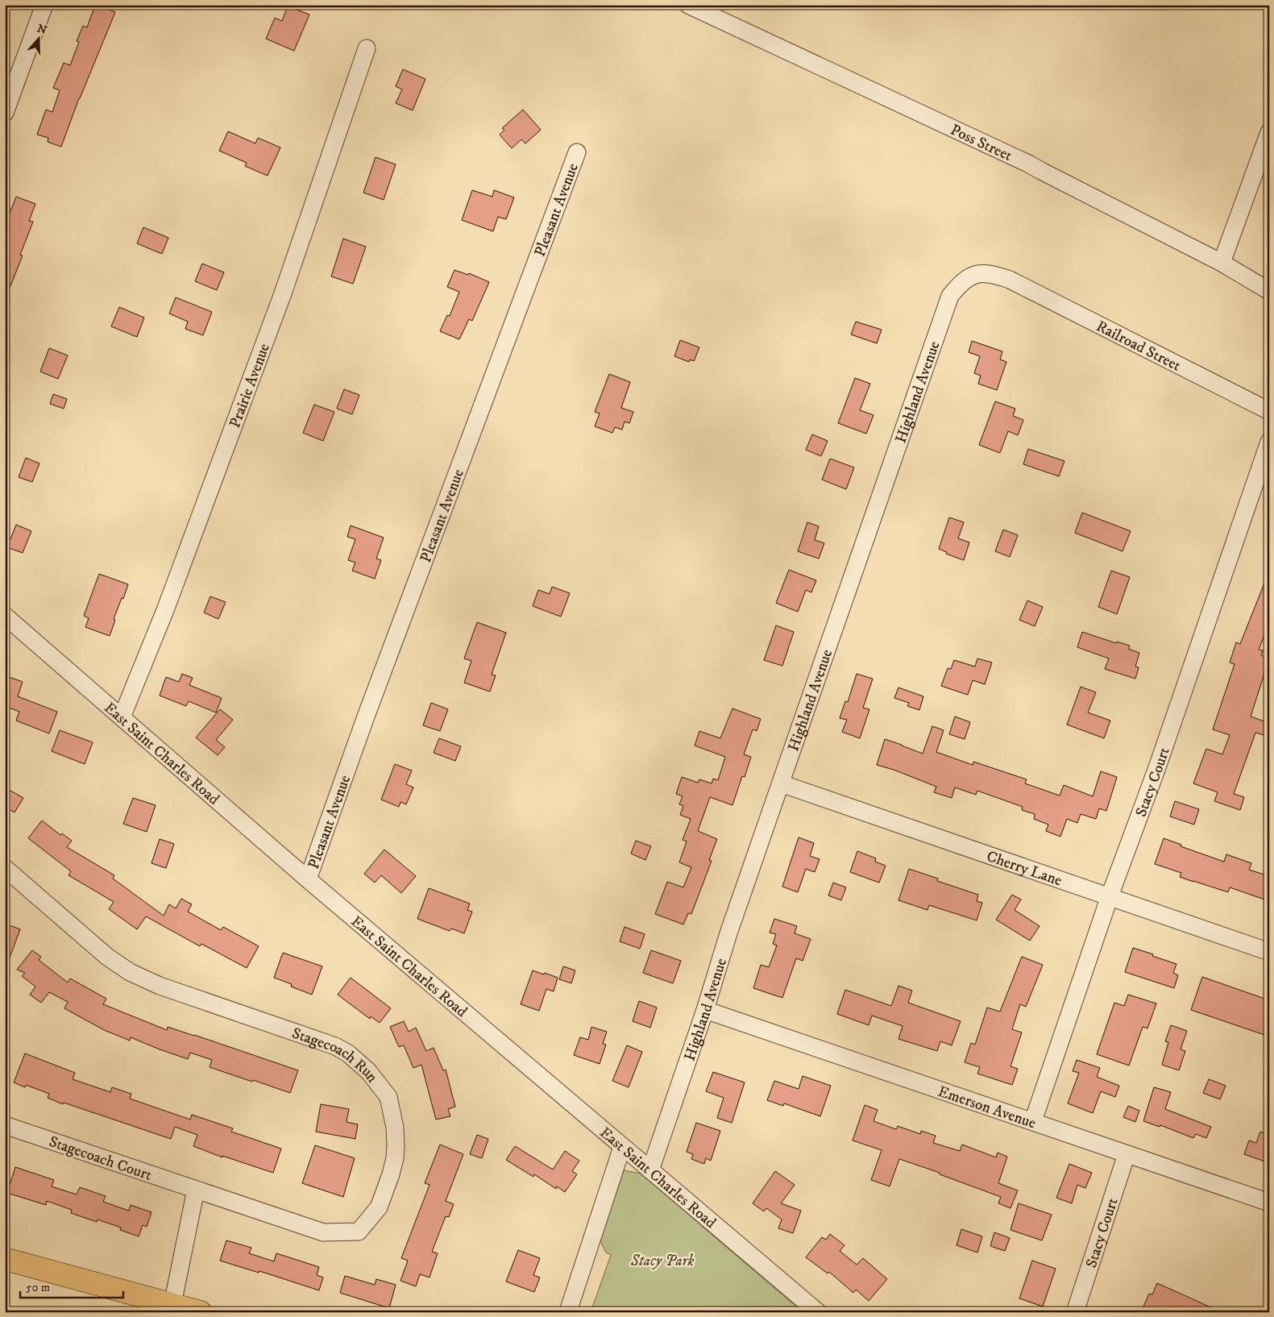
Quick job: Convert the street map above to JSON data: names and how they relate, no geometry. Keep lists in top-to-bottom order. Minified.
{"streets":{"street":["Poss Street","Pleasant Avenue","Railroad Street","Prairie Avenue","Highland Avenue","East Saint Charles Road","Stacy Court","Cherry Lane","Stagecoach Run","Emerson Avenue","Stagecoach Court"]},"crossings":[["Pleasant Avenue","East Saint Charles Road"],["Railroad Street","Highland Avenue"],["Prairie Avenue","East Saint Charles Road"],["Highland Avenue","East Saint Charles Road"],["Highland Avenue","Cherry Lane"],["Highland Avenue","Emerson Avenue"],["Stacy Court","Cherry Lane"],["Stacy Court","Emerson Avenue"],["Stagecoach Run","Stagecoach Court"]],"parks":["Stacy Park"],"scale_bar":"50 m","north":"top"}
